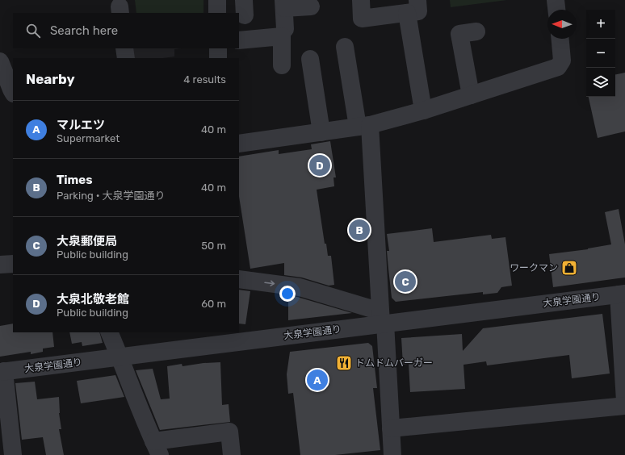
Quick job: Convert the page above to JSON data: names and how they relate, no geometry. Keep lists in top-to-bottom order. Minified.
{"streets":{"street":["大泉学園通り"]},"places":{"shop":["ワークマン"],"restaurant":["ドムドムバーガー"]},"north":"left","page":{"map_buttons":["+","−"],"search":"Search here","heading":["Nearby","4 results"],"list":[{"mark":"A","name":"マルエツ","note":"Supermarket","value":"40 m"},{"mark":"B","name":"Times","note":"Parking · 大泉学園通り","value":"40 m"},{"mark":"C","name":"大泉郵便局","note":"Public building","value":"50 m"},{"mark":"D","name":"大泉北敬老館","note":"Public building","value":"60 m"}],"pins":["D","B","C","A"]}}
